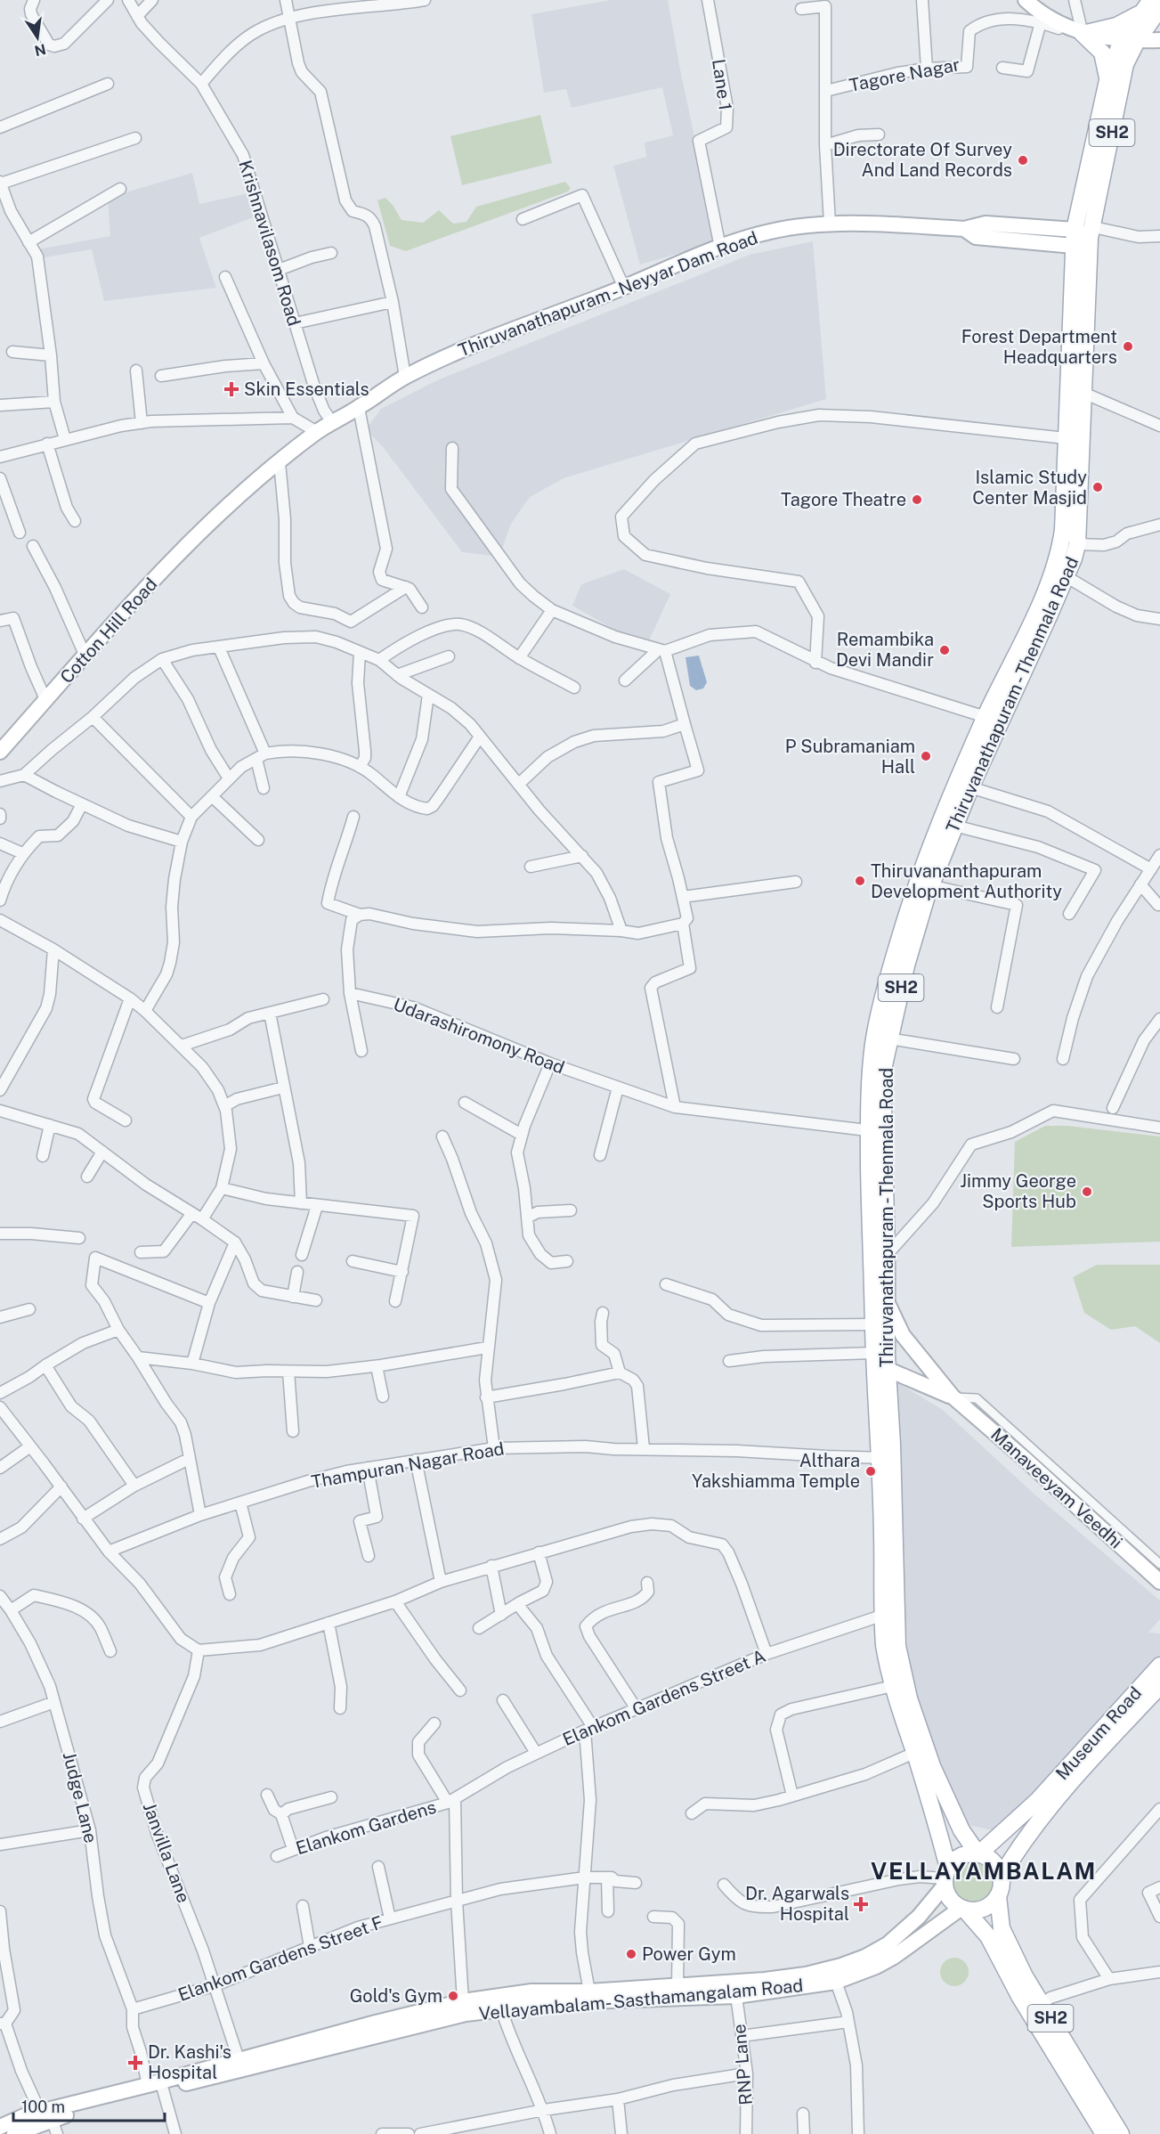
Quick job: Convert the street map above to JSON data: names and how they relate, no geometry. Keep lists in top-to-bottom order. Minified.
{"streets":{"main road":["SH2","Thiruvanathapuram - Neyyar Dam Road","Cotton Hill Road","Thiruvanathapuram - Thenmala Road","Manaveeyam Veedhi","Museum Road","Vellayambalam- Sasthamangalam Road"],"street":["Tagore Nagar","Lane 1","Krishnavilasom Road","Udarashiromony Road","Thampuran Nagar Road","Elankom Gardens Street A","Judge Lane","Elankom Gardens","Janvilla Lane","Elankom Gardens Street F","RNP Lane"]},"crossings":[["Tagore Nagar","Thiruvanathapuram - Neyyar Dam Road"],["Lane 1","Thiruvanathapuram - Neyyar Dam Road"],["SH2","Vellayambalam- Sasthamangalam Road"],["Krishnavilasom Road","Thiruvanathapuram - Neyyar Dam Road"],["Thiruvanathapuram - Neyyar Dam Road","Cotton Hill Road"],["Thiruvanathapuram - Neyyar Dam Road","Thiruvanathapuram - Thenmala Road"],["Thiruvanathapuram - Thenmala Road","Udarashiromony Road"],["Thiruvanathapuram - Thenmala Road","Manaveeyam Veedhi"],["Elankom Gardens Street A","Elankom Gardens"],["Judge Lane","Elankom Gardens Street F"],["Judge Lane","Vellayambalam- Sasthamangalam Road"],["Janvilla Lane","Elankom Gardens Street F"],["Janvilla Lane","Vellayambalam- Sasthamangalam Road"],["Vellayambalam- Sasthamangalam Road","RNP Lane"]],"districts":["VELLAYAMBALAM"],"places":{"other":["Directorate Of Survey And Land Records","Forest Department Headquarters","Islamic Study Center Masjid","Tagore Theatre","Remambika Devi Mandir","P Subramaniam Hall","Thiruvananthapuram Development Authority","Jimmy George Sports Hub","Althara Yakshiamma Temple","Power Gym","Gold's Gym"],"health":["Skin Essentials","Dr. Agarwals Hospital","Dr. Kashi's Hospital"]},"scale_bar":"100 m","north":"bottom"}
